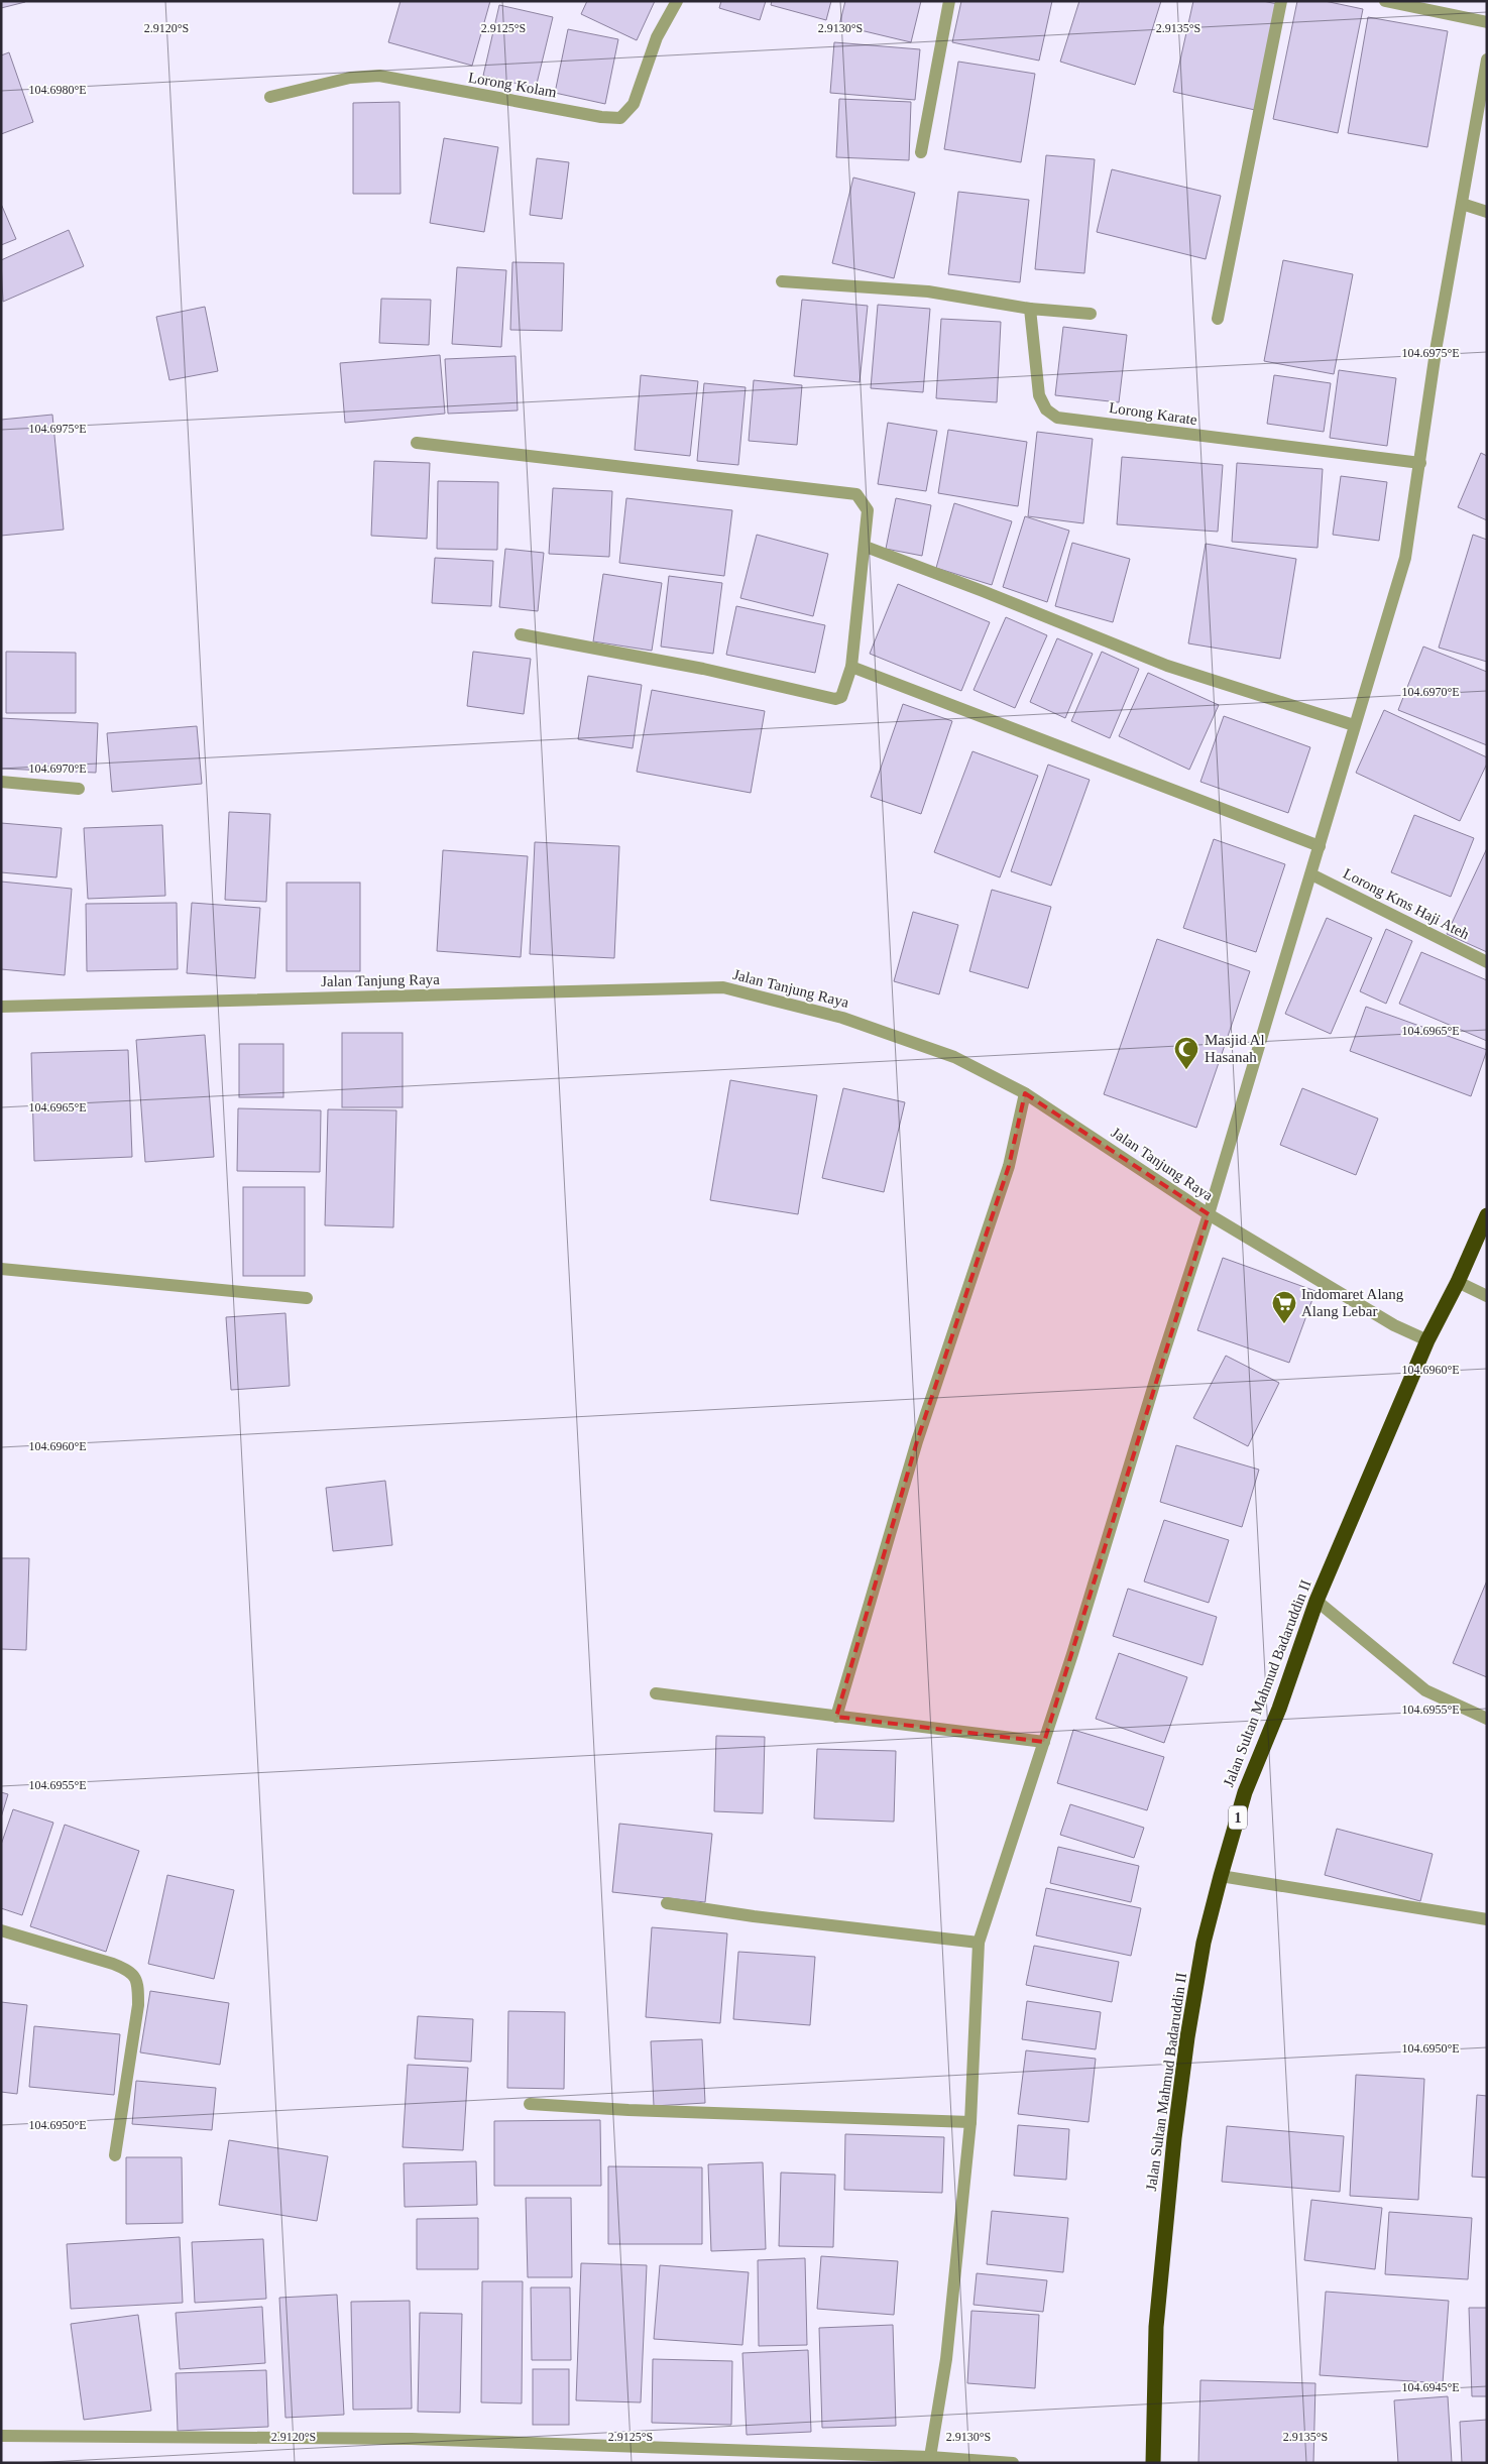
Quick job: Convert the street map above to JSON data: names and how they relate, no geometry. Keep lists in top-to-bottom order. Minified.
{"streets":{"highway":["Jalan Sultan Mahmud Badaruddin II","1"],"street":["Lorong Kolam","Lorong Karate","Lorong Kms Haji Ateh","Jalan Tanjung Raya"]},"crossings":[["Jalan Tanjung Raya","Jalan Sultan Mahmud Badaruddin II"]],"places":{"mosque":["Masjid Al Hasanah"],"supermarket":["Indomaret Alang Alang Lebar"]},"coordinates":["2.9120°S","2.9125°S","2.9130°S","2.9135°S","104.6980°E","104.6975°E","104.6970°E","104.6965°E","104.6960°E","104.6955°E","104.6950°E","104.6945°E"]}
